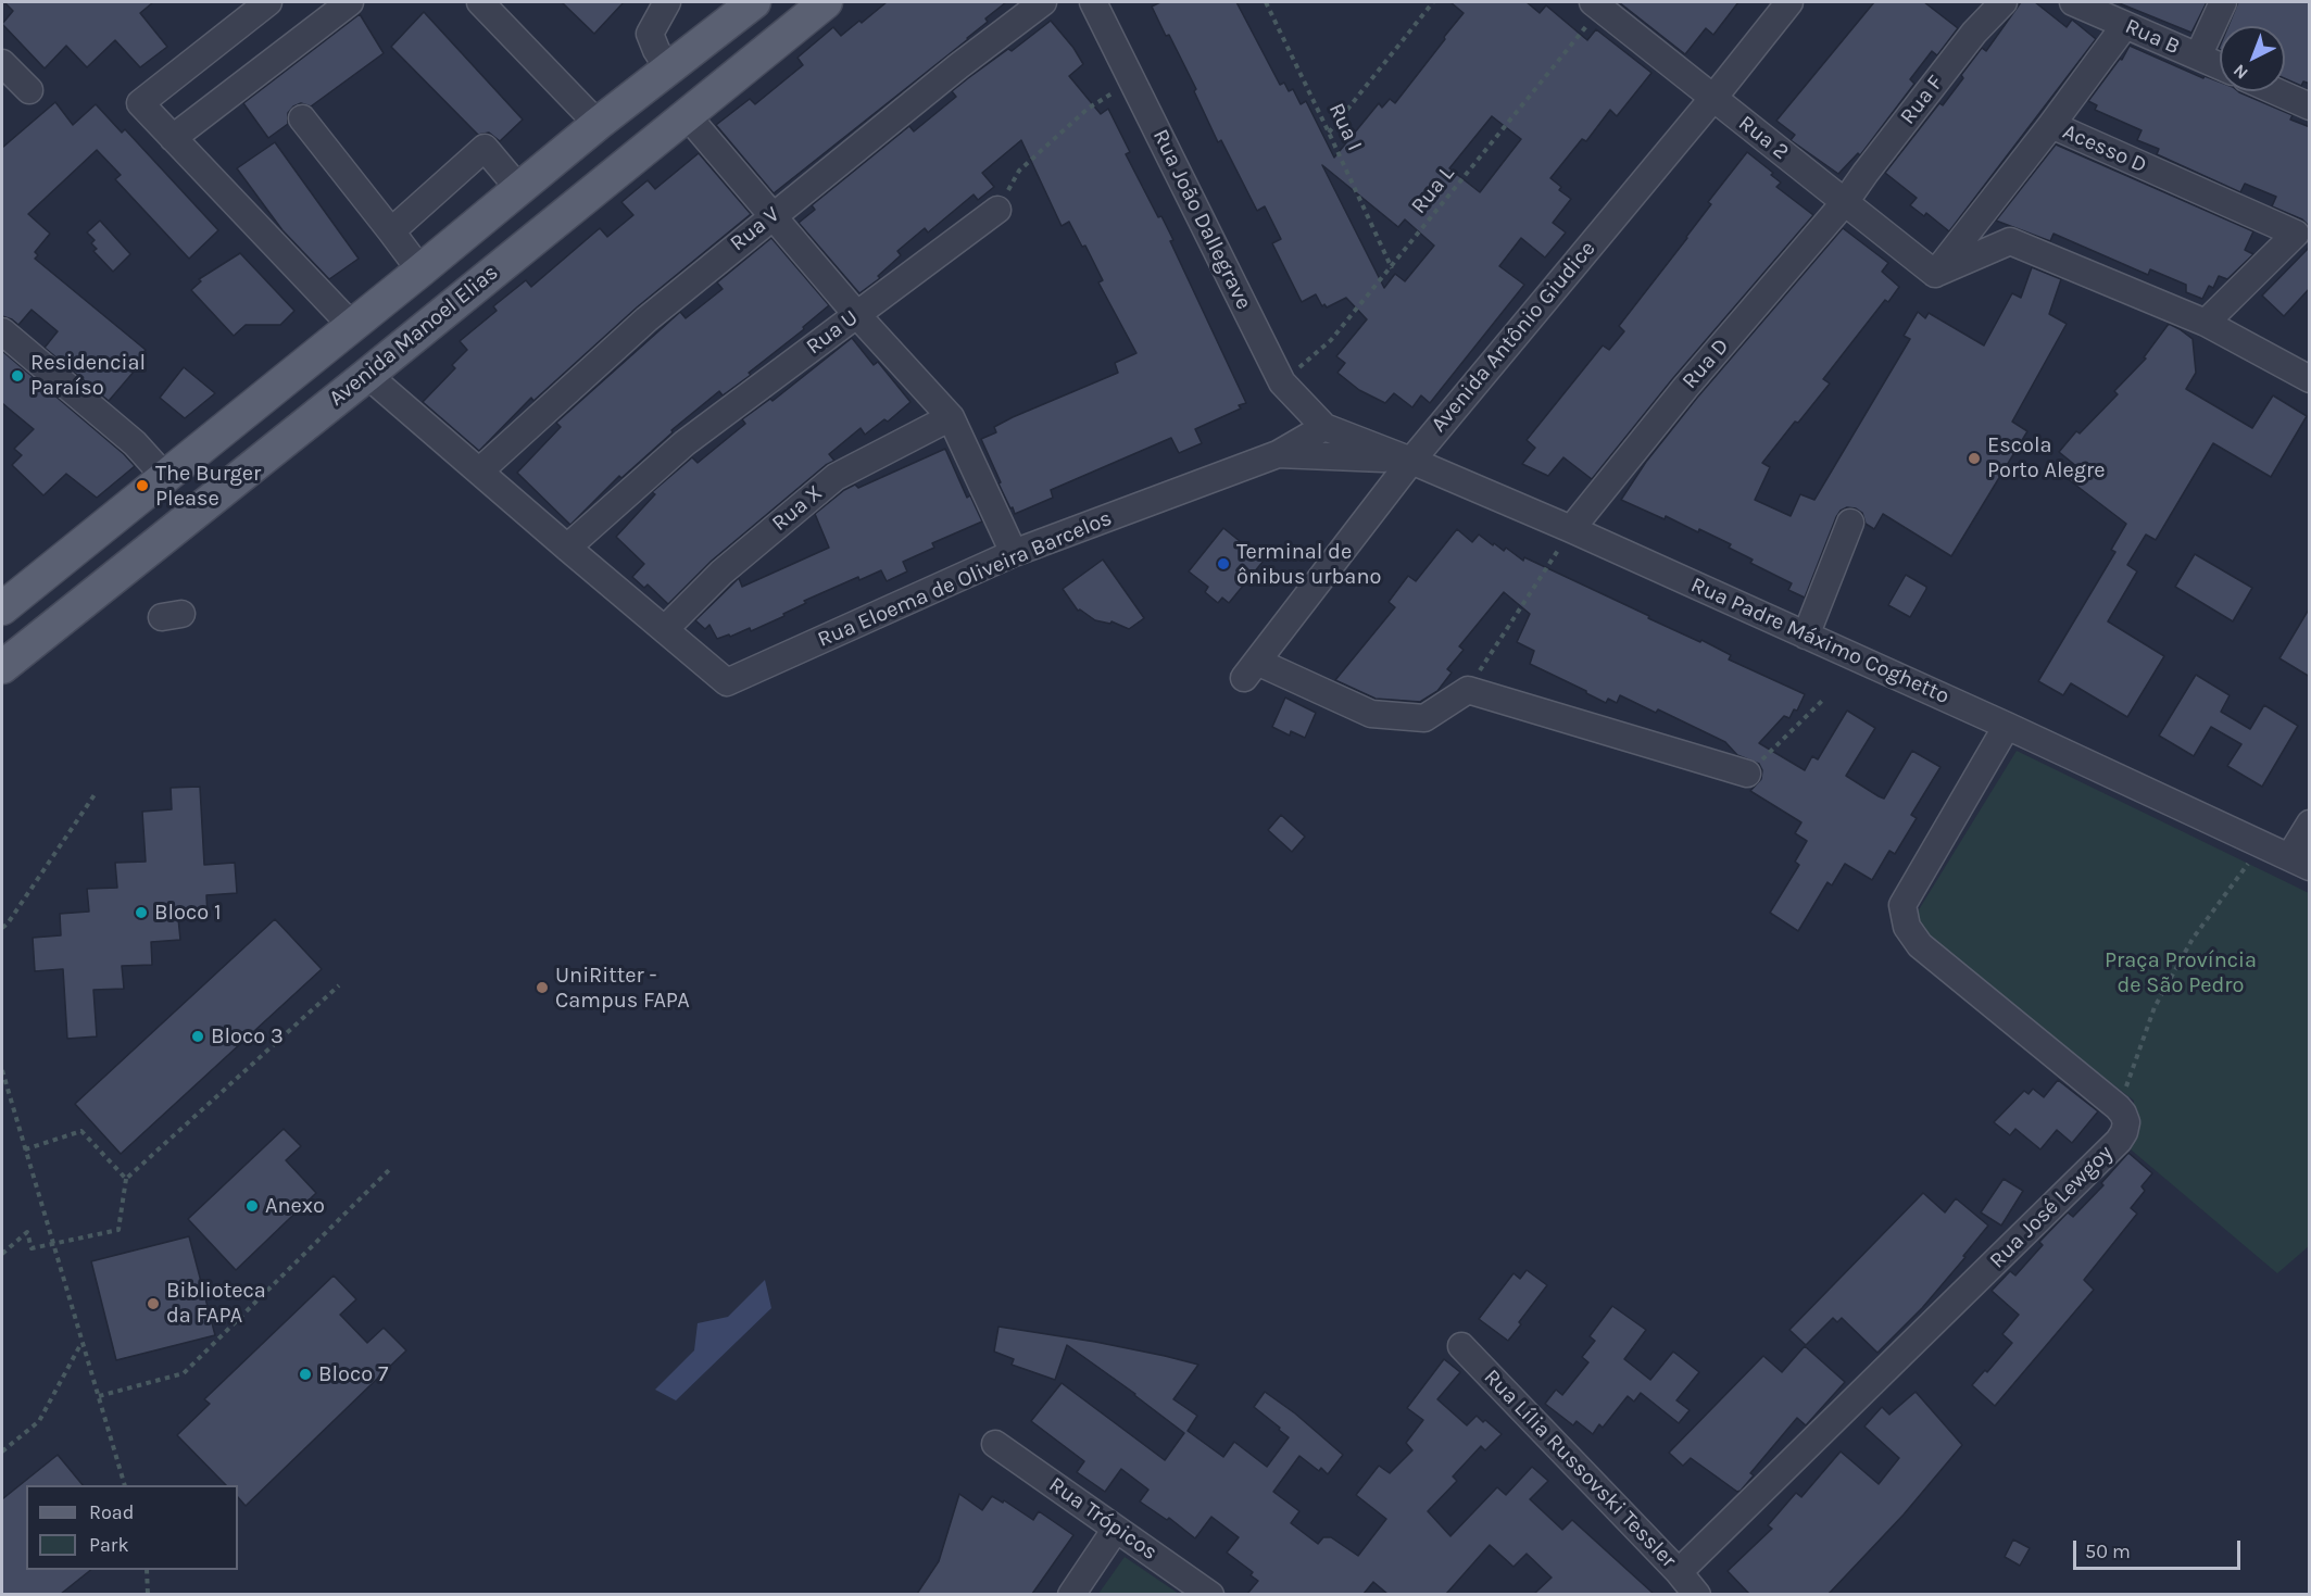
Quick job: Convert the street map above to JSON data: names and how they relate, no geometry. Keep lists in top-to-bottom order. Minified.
{"streets":{"main road":["Avenida Manoel Elias"],"street":["Rua B","Rua F","Rua 2","Acesso D","Rua João Dallegrave","Rua V","Rua U","Avenida Antônio Giudice","Rua D","Rua X","Rua Eloema de Oliveira Barcelos","Rua Padre Máximo Coghetto","Rua José Lewgoy","Rua Lília Russovski Tessler","Rua Trópicos"],"path":["Rua I","Rua L"]},"crossings":[["Rua F","Rua 2"],["Rua F","Rua D"],["Rua I","Rua L"],["Rua 2","Acesso D"],["Rua 2","Rua L"],["Rua 2","Avenida Antônio Giudice"],["Rua 2","Rua D"],["Rua L","Rua João Dallegrave"],["Rua João Dallegrave","Rua Eloema de Oliveira Barcelos"],["Rua João Dallegrave","Rua Padre Máximo Coghetto"],["Avenida Antônio Giudice","Rua Padre Máximo Coghetto"],["Rua D","Rua Padre Máximo Coghetto"],["Rua X","Rua Eloema de Oliveira Barcelos"],["Rua Eloema de Oliveira Barcelos","Rua Padre Máximo Coghetto"],["Rua José Lewgoy","Rua Lília Russovski Tessler"]],"parks":["Praça Província de São Pedro"],"places":["Residencial Paraíso","Escola Porto Alegre","The Burger Please","Terminal de ônibus urbano","Bloco 1","UniRitter - Campus FAPA","Bloco 3","Anexo","Biblioteca da FAPA","Bloco 7"],"legend":["Road","Park"],"scale_bar":"50 m","north":"bottom left"}
